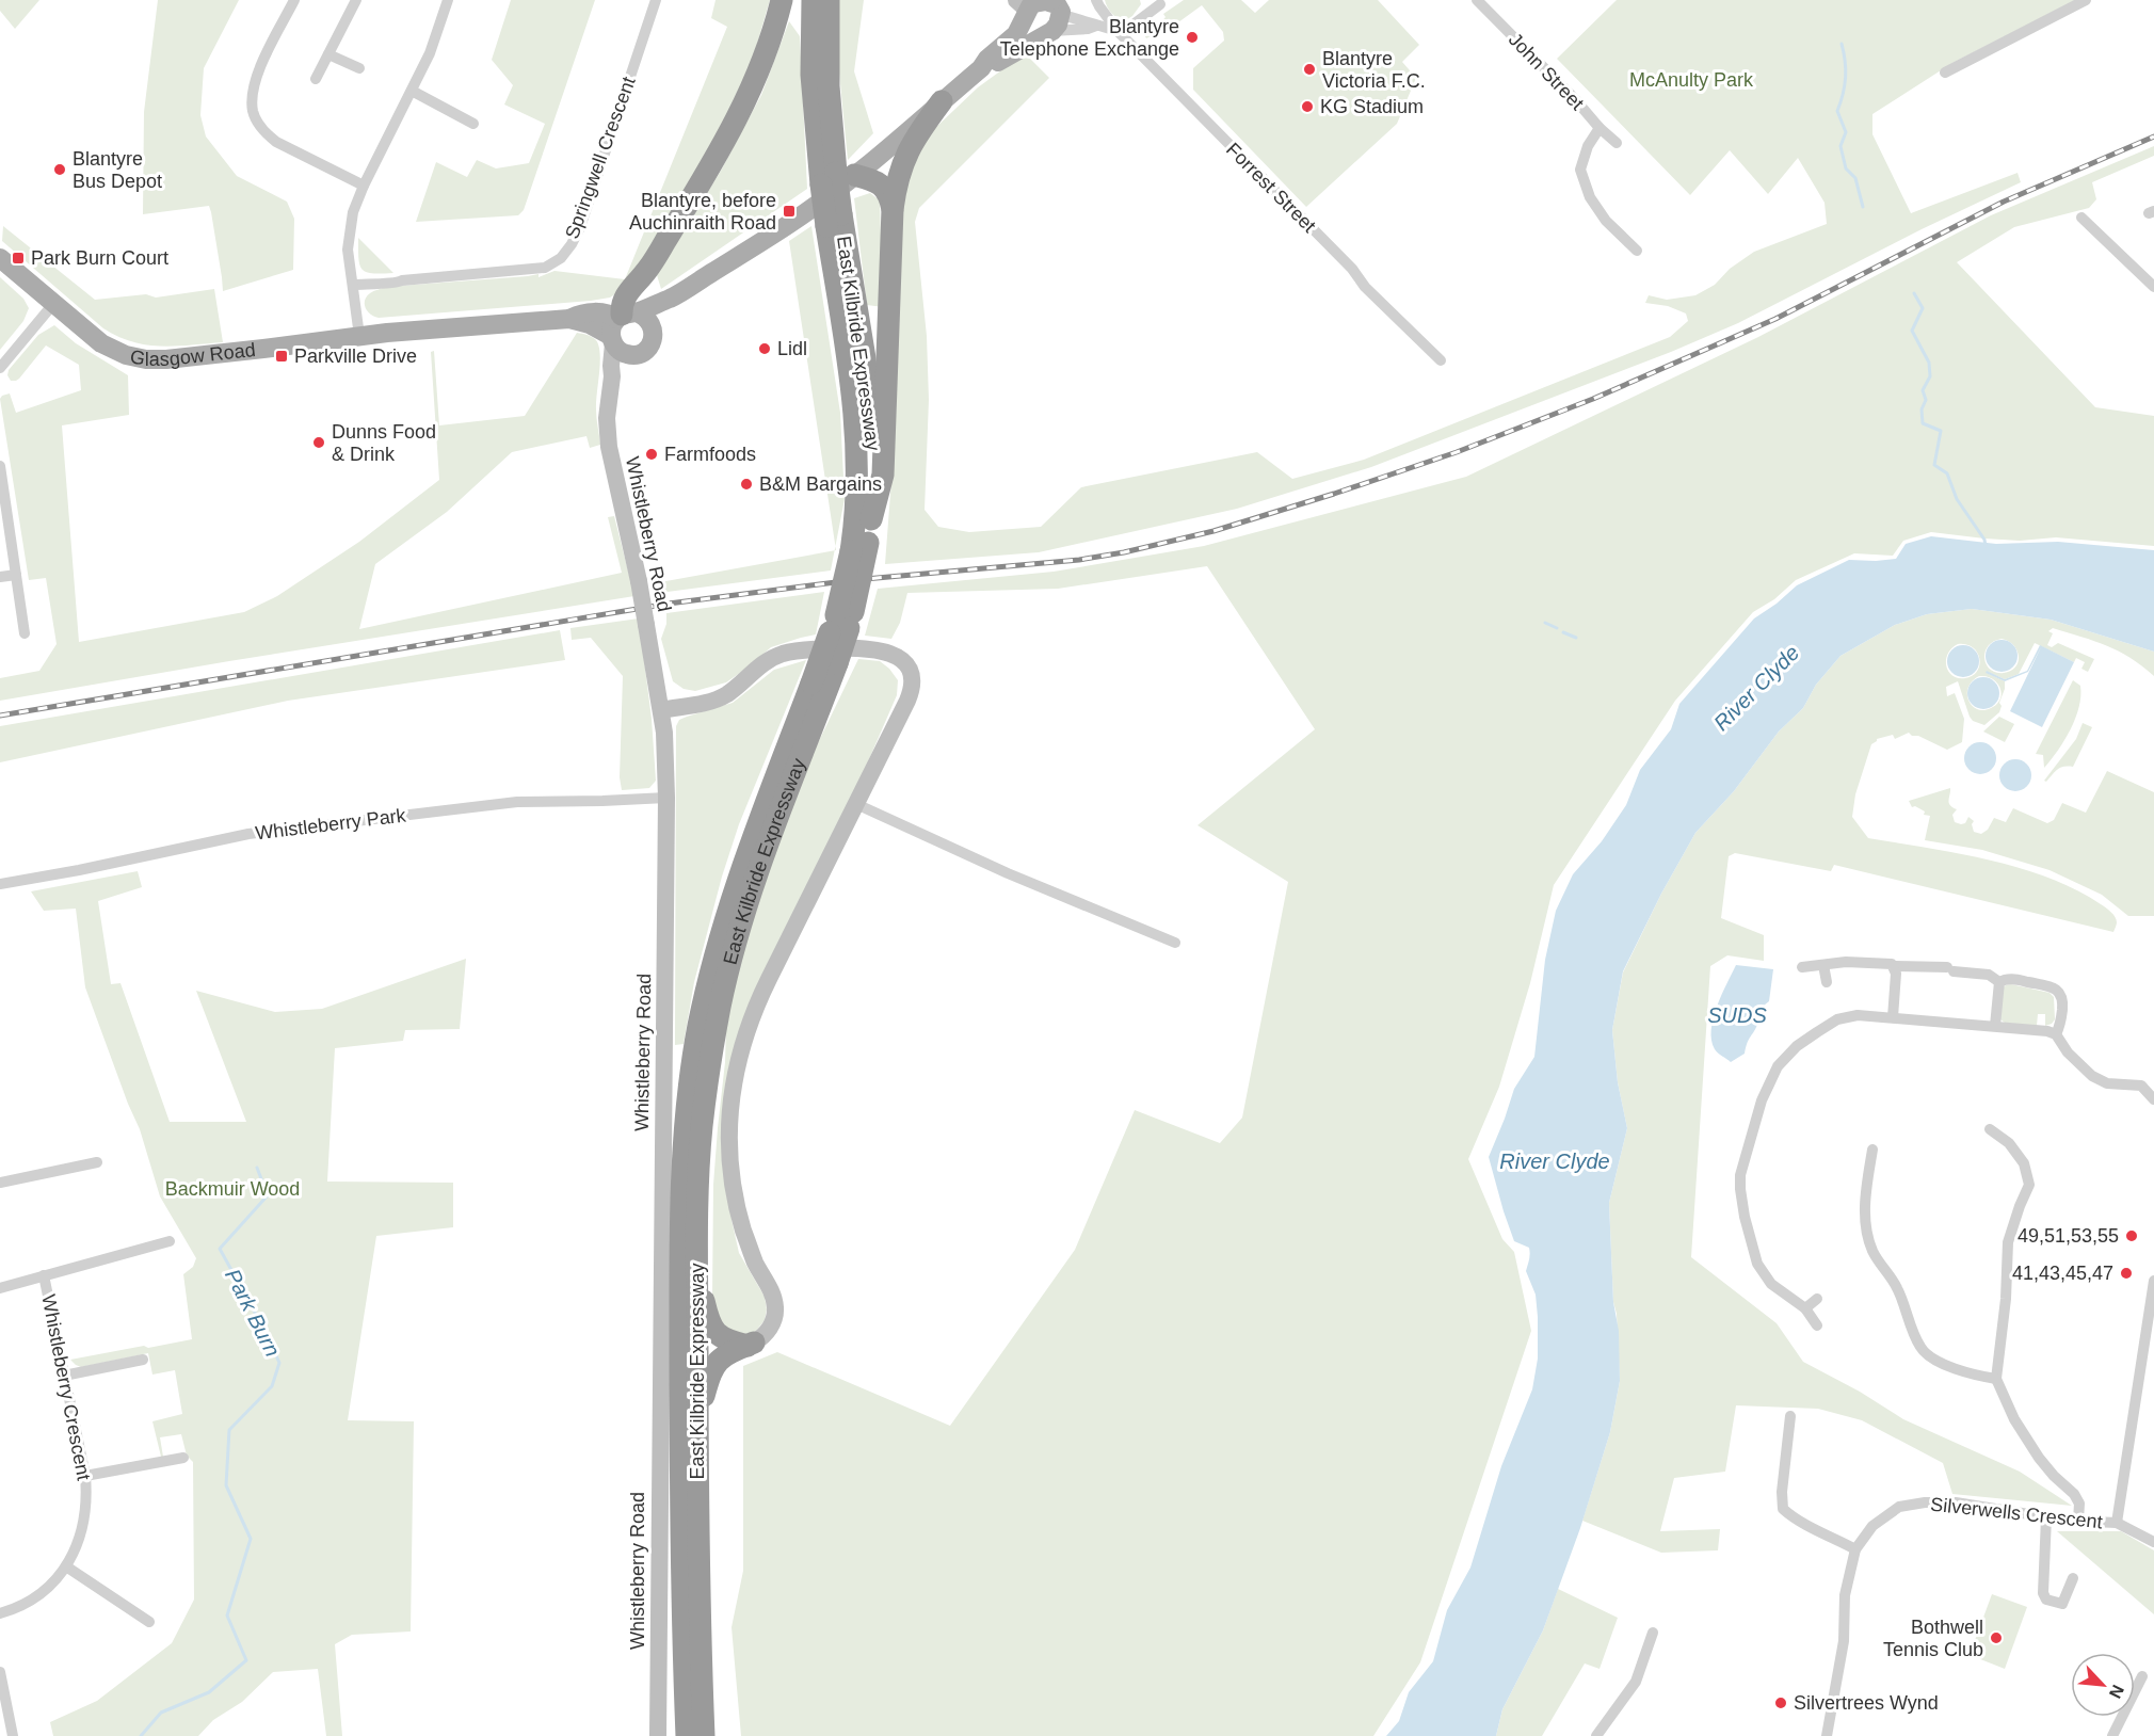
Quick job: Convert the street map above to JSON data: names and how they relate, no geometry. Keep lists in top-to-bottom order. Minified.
{"streets":{"highway":["East Kilbride Expressway"],"main road":["Glasgow Road","Whistleberry Road"],"street":["John Street","Springwell Crescent","Forrest Street","Whistleberry Park","Whistleberry Crescent","Silverwells Crescent"]},"crossings":[["Glasgow Road","Whistleberry Road"],["Whistleberry Road","Whistleberry Park"]],"water":["River Clyde","SUDS","Park Burn"],"parks":["McAnulty Park","Backmuir Wood"],"places":{"other":["Blantyre Telephone Exchange","Blantyre Victoria F.C.","KG Stadium","Blantyre Bus Depot","Lidl","Dunns Food & Drink","Farmfoods","B&M Bargains","49,51,53,55","41,43,45,47","Bothwell Tennis Club","Silvertrees Wynd"],"transit":["Blantyre, before Auchinraith Road","Park Burn Court","Parkville Drive"]},"north":"bottom right"}
